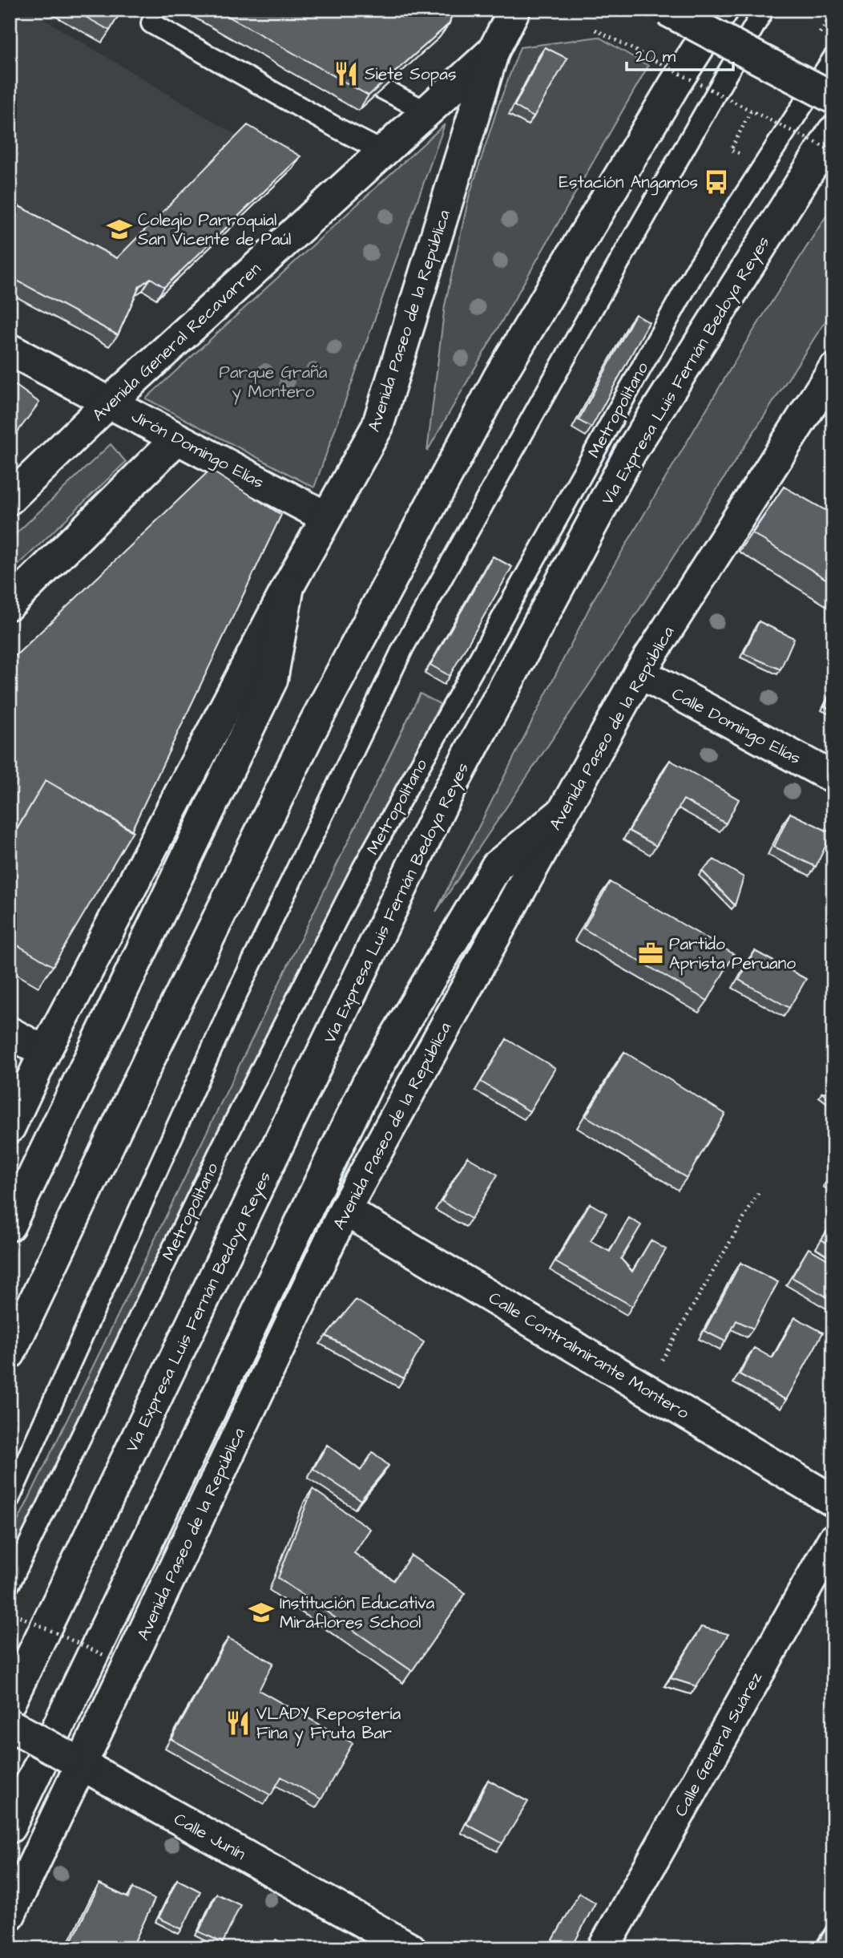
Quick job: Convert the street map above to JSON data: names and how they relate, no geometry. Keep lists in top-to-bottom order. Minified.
{"streets":{"main road":["Avenida Paseo de la República","Avenida General Recavarren","Vía Expresa Luis Fernán Bedoya Reyes","Jirón Domingo Elías","Calle Domingo Elías","Calle Contralmirante Montero","Calle General Suárez","Calle Junín"],"lane":["Metropolitano"]},"crossings":[["Avenida Paseo de la República","Avenida General Recavarren"],["Avenida Paseo de la República","Jirón Domingo Elías"],["Avenida Paseo de la República","Calle Domingo Elías"],["Avenida Paseo de la República","Calle Contralmirante Montero"],["Avenida Paseo de la República","Calle Junín"],["Avenida General Recavarren","Jirón Domingo Elías"]],"parks":["Parque Graña y Montero"],"places":{"restaurant":["Siete Sopas","VLADY Repostería Fina y Fruta Bar"],"bus stop":["Estación Angamos"],"school or university":["Colegio Parroquial San Vicente de Paúl","Institución Educativa Miraflores School"],"office":["Partido Aprista Peruano"]},"scale_bar":"20 m"}
